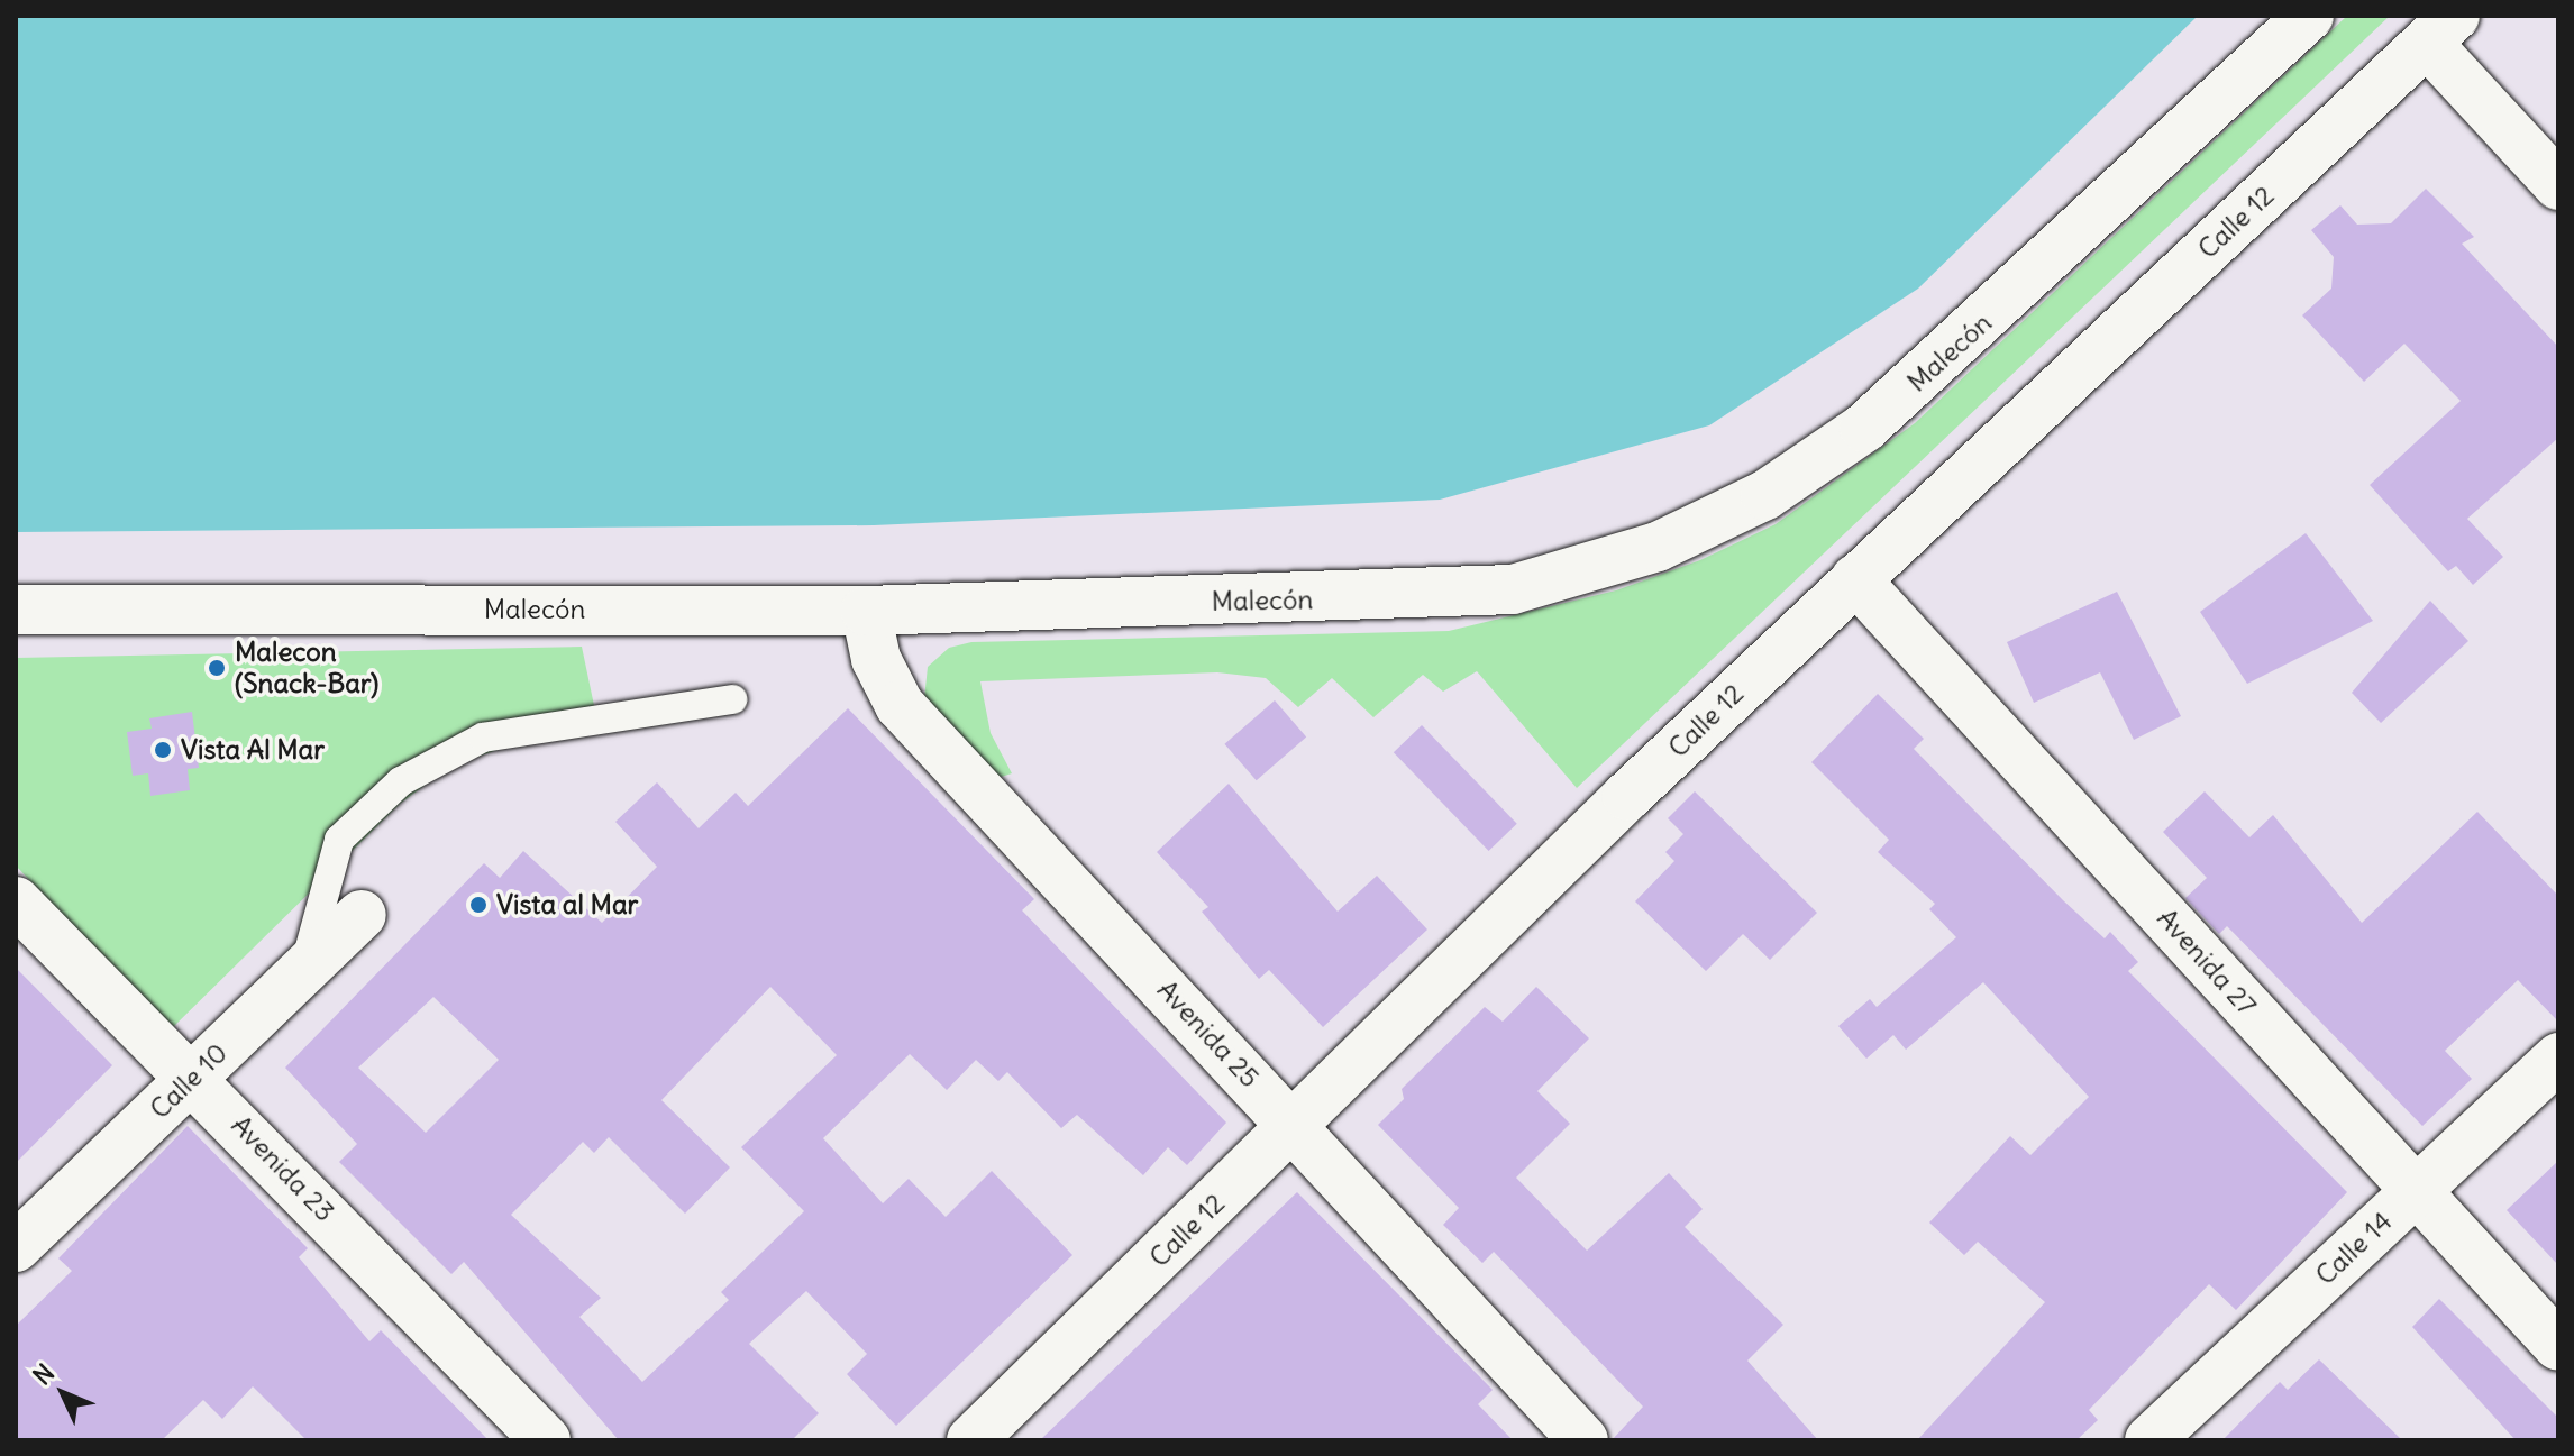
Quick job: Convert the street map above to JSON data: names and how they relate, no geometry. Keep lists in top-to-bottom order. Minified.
{"streets":{"street":["Calle 12","Malecón","Avenida 27","Avenida 25","Calle 10","Avenida 23","Calle 14"]},"crossings":[["Calle 12","Avenida 27"],["Calle 12","Avenida 25"],["Malecón","Avenida 25"],["Avenida 27","Calle 14"],["Calle 10","Avenida 23"]],"places":["Malecon (Snack-Bar)","Vista Al Mar","Vista al Mar"],"north":"top left"}
